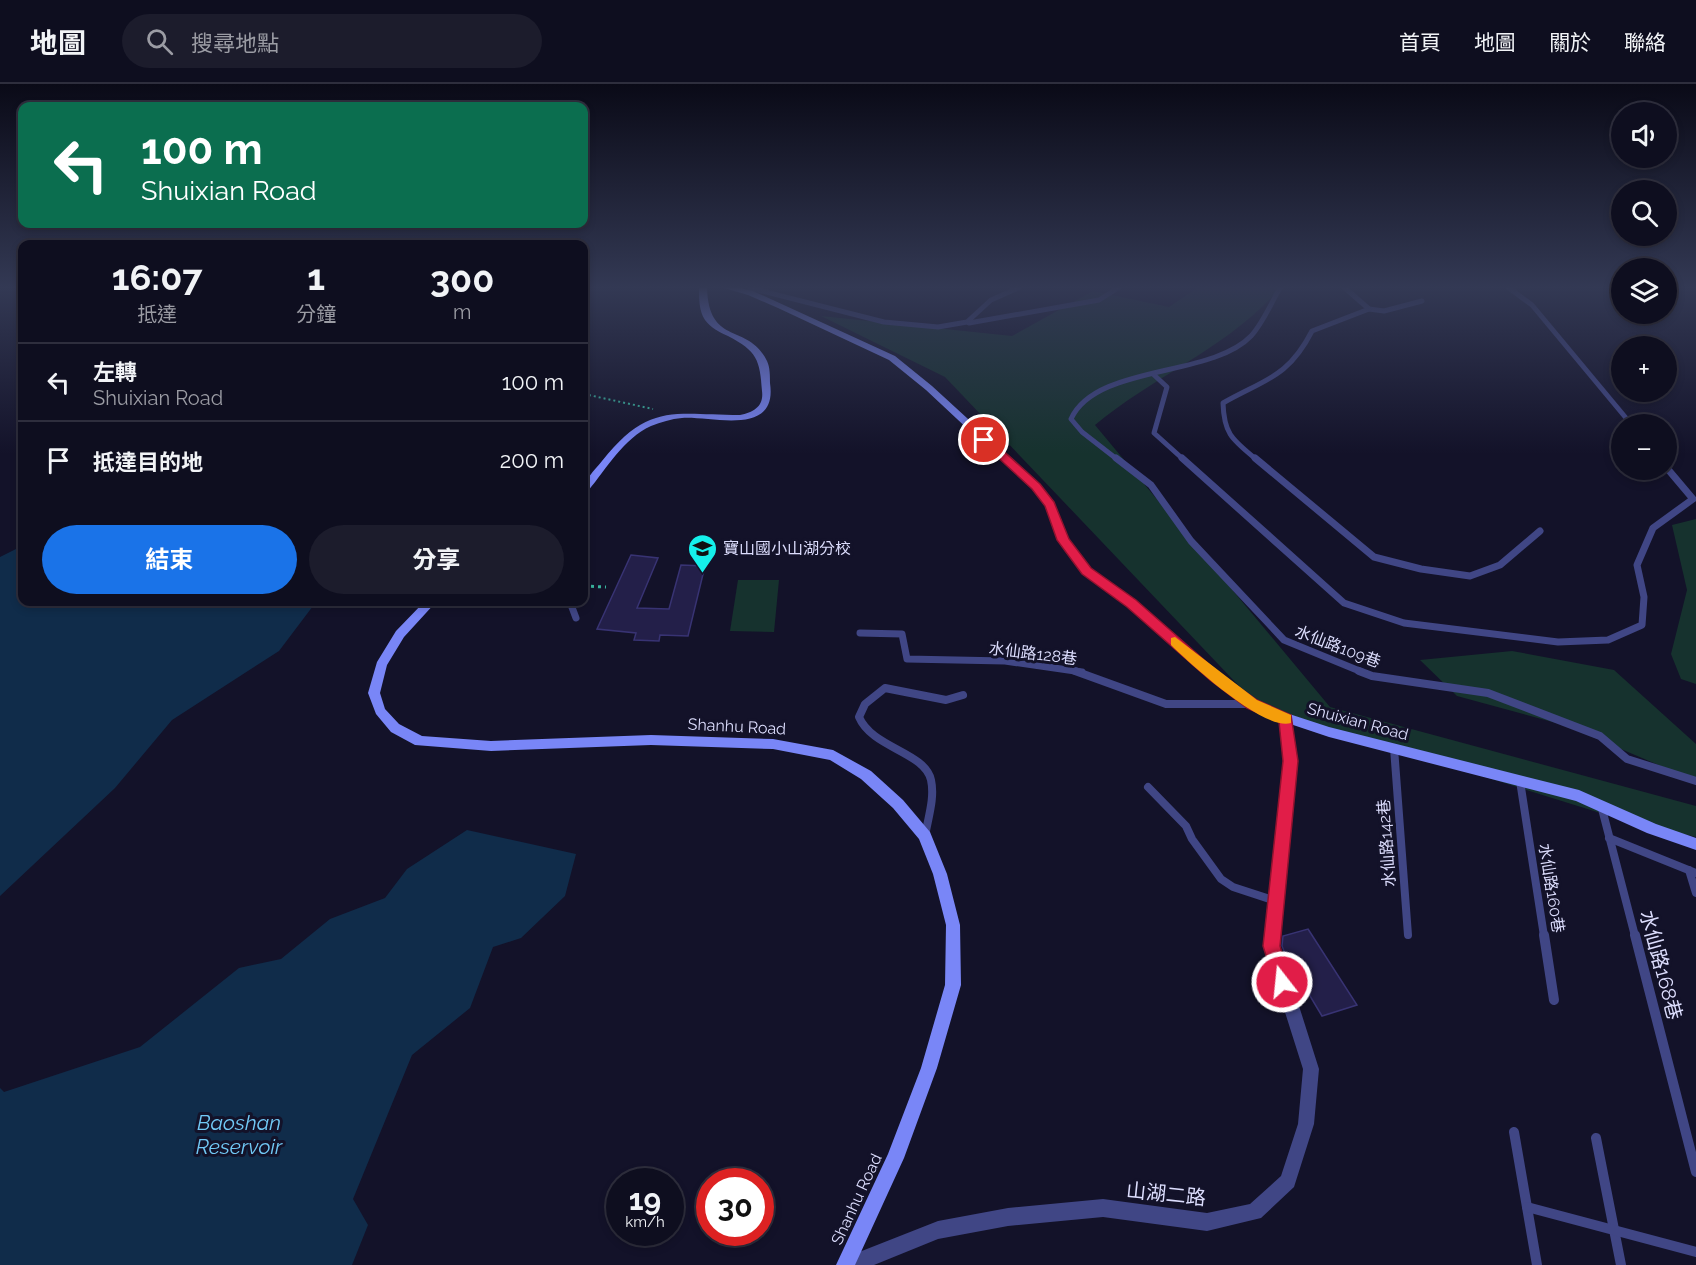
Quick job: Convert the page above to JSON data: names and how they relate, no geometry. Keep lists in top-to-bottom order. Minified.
{"streets":{"street":["Shuixian Road","Shanhu Road","山湖二路"],"lane":["水仙路109巷","水仙路128巷","水仙路142巷","水仙路160巷","水仙路168巷"]},"crossings":[["水仙路128巷","Shuixian Road"],["Shuixian Road","水仙路142巷"],["Shuixian Road","水仙路160巷"],["Shuixian Road","水仙路168巷"],["Shuixian Road","山湖二路"]],"water":["Baoshan Reservoir"],"places":{"school or university":["寶山國小山湖分校"]},"page":{"header":"地圖","search":"搜尋地點","nav":["首頁","地圖","關於","聯絡"],"map_buttons":["+","−"],"turn":["100 m","Shuixian Road"],"eta":["16:07","抵達","1","分鐘","300","m"],"list":[{"name":"左轉","note":"Shuixian Road","value":"100 m"},{"name":"抵達目的地","value":"200 m"}],"buttons":["結束","分享"],"speed":"19 km/h","limit":"30"}}
